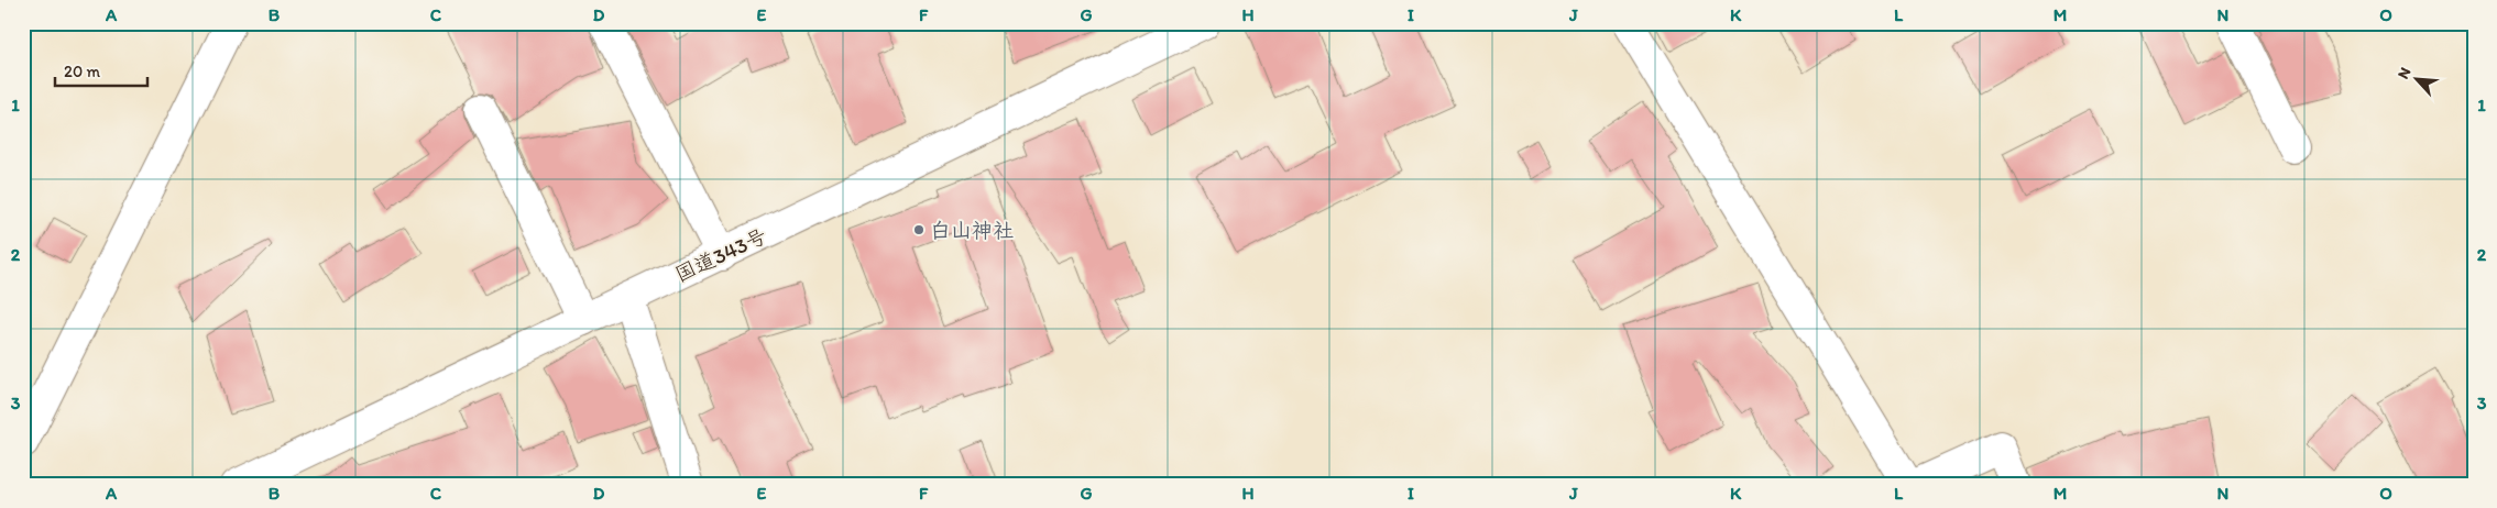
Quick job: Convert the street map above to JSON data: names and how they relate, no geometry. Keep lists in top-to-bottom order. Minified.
{"streets":{"main road":["国道343号"]},"places":["白山神社"],"scale_bar":"20 m","north":"top left","grid":{"columns":["A","B","C","D","E","F","G","H","I","J","K","L","M","N","O"],"rows":["1","2","3"]}}
